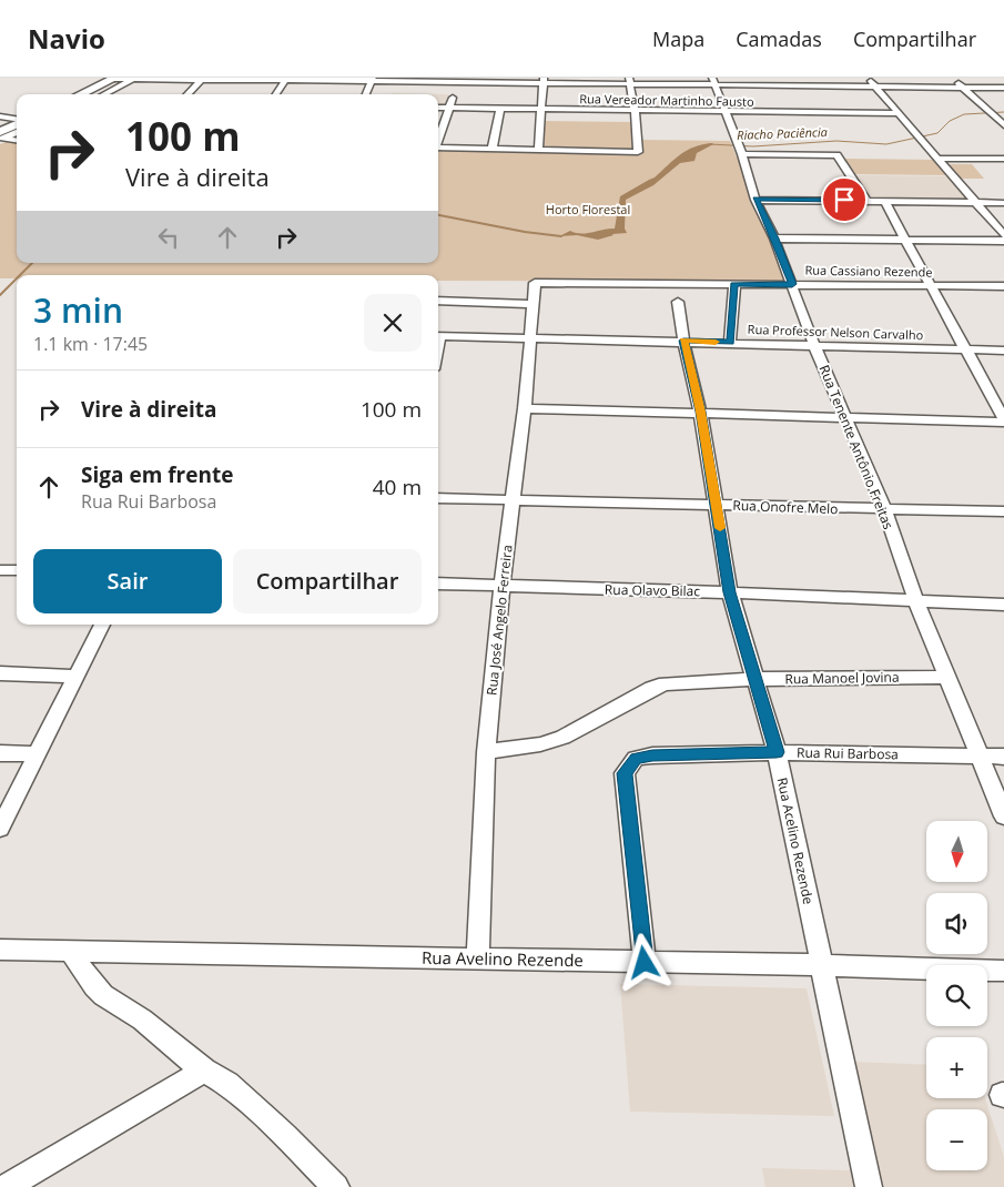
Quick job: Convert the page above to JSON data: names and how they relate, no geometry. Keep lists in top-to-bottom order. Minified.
{"streets":{"street":["Rua Vereador Martinho Fausto","Rua Cassiano Rezende","Rua Professor Nelson Carvalho","Rua Tenente Antônio Freitas","Rua Onofre Melo","Rua Olavo Bilac","Rua José Angelo Ferreira","Rua Manoel Jovina","Rua Rui Barbosa","Rua Acelino Rezende","Rua Avelino Rezende"]},"crossings":[["Rua Vereador Martinho Fausto","Rua Tenente Antônio Freitas"],["Rua Cassiano Rezende","Rua Tenente Antônio Freitas"],["Rua Cassiano Rezende","Rua José Angelo Ferreira"],["Rua Professor Nelson Carvalho","Rua Tenente Antônio Freitas"],["Rua Professor Nelson Carvalho","Rua José Angelo Ferreira"],["Rua Professor Nelson Carvalho","Rua Acelino Rezende"],["Rua Tenente Antônio Freitas","Rua Onofre Melo"],["Rua Tenente Antônio Freitas","Rua Olavo Bilac"],["Rua Tenente Antônio Freitas","Rua Manoel Jovina"],["Rua Tenente Antônio Freitas","Rua Rui Barbosa"],["Rua Onofre Melo","Rua José Angelo Ferreira"],["Rua Onofre Melo","Rua Acelino Rezende"],["Rua Olavo Bilac","Rua José Angelo Ferreira"],["Rua Olavo Bilac","Rua Acelino Rezende"],["Rua José Angelo Ferreira","Rua Manoel Jovina"],["Rua José Angelo Ferreira","Rua Avelino Rezende"],["Rua Manoel Jovina","Rua Acelino Rezende"],["Rua Rui Barbosa","Rua Acelino Rezende"],["Rua Rui Barbosa","Rua Avelino Rezende"],["Rua Acelino Rezende","Rua Avelino Rezende"]],"water":["Riacho Paciência"],"parks":["Horto Florestal"],"north":"bottom","page":{"header":"Navio","nav":["Mapa","Camadas","Compartilhar"],"turn":["100 m","Vire à direita"],"heading":["3 min","1.1 km · 17:45"],"list":[{"name":"Vire à direita","value":"100 m"},{"name":"Siga em frente","note":"Rua Rui Barbosa","value":"40 m"}],"buttons":["Sair","Compartilhar"],"map_buttons":["+","−"]}}
